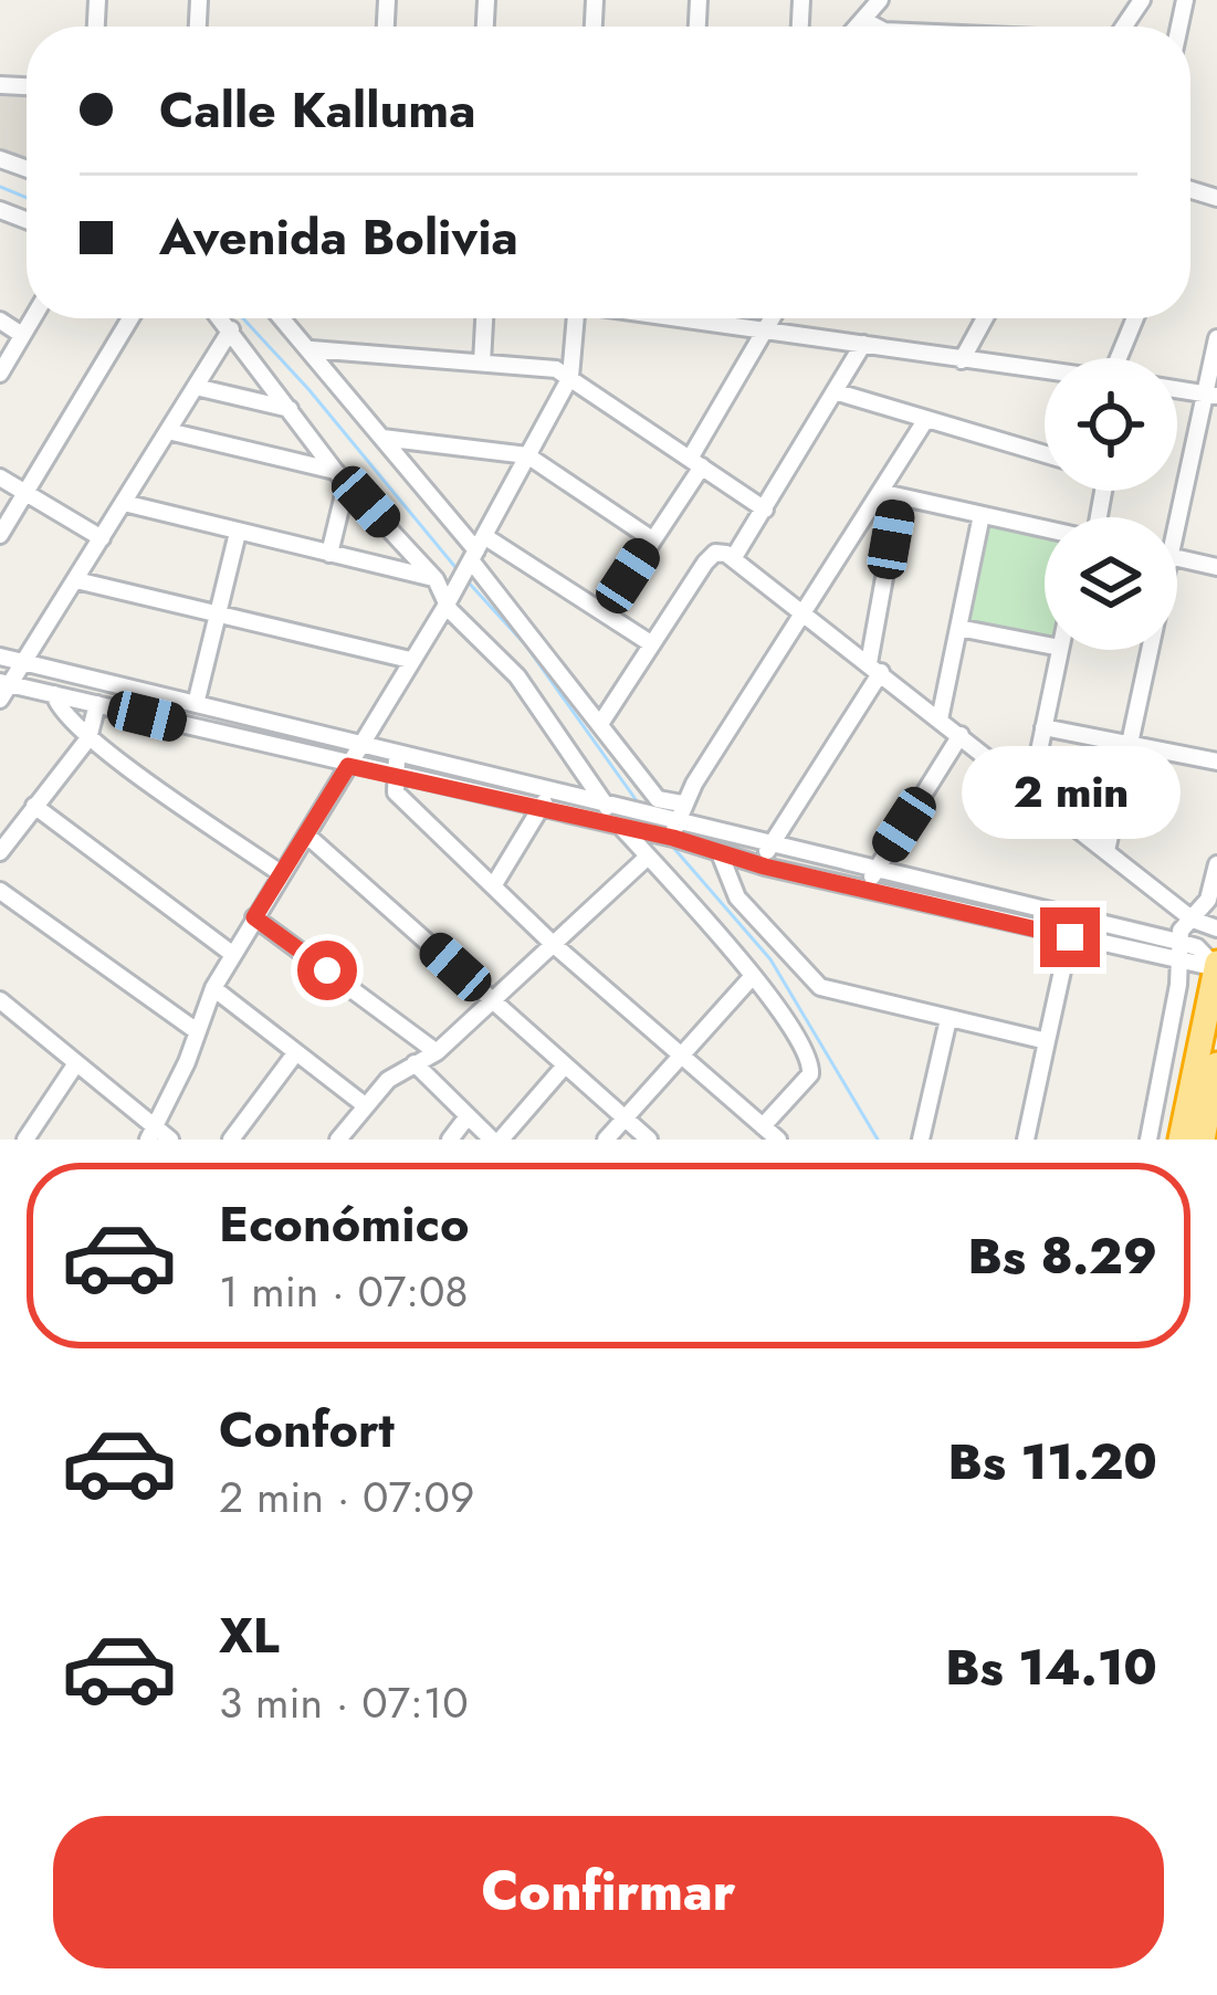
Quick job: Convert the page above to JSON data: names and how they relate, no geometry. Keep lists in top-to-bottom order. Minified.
{"page":{"banner":["Calle Kalluma","Avenida Bolivia"],"bubble":"2 min","list":[{"name":"Económico","note":"1 min · 07:08","value":"Bs 8.29"},{"name":"Confort","note":"2 min · 07:09","value":"Bs 11.20"},{"name":"XL","note":"3 min · 07:10","value":"Bs 14.10"}],"buttons":"Confirmar"}}
